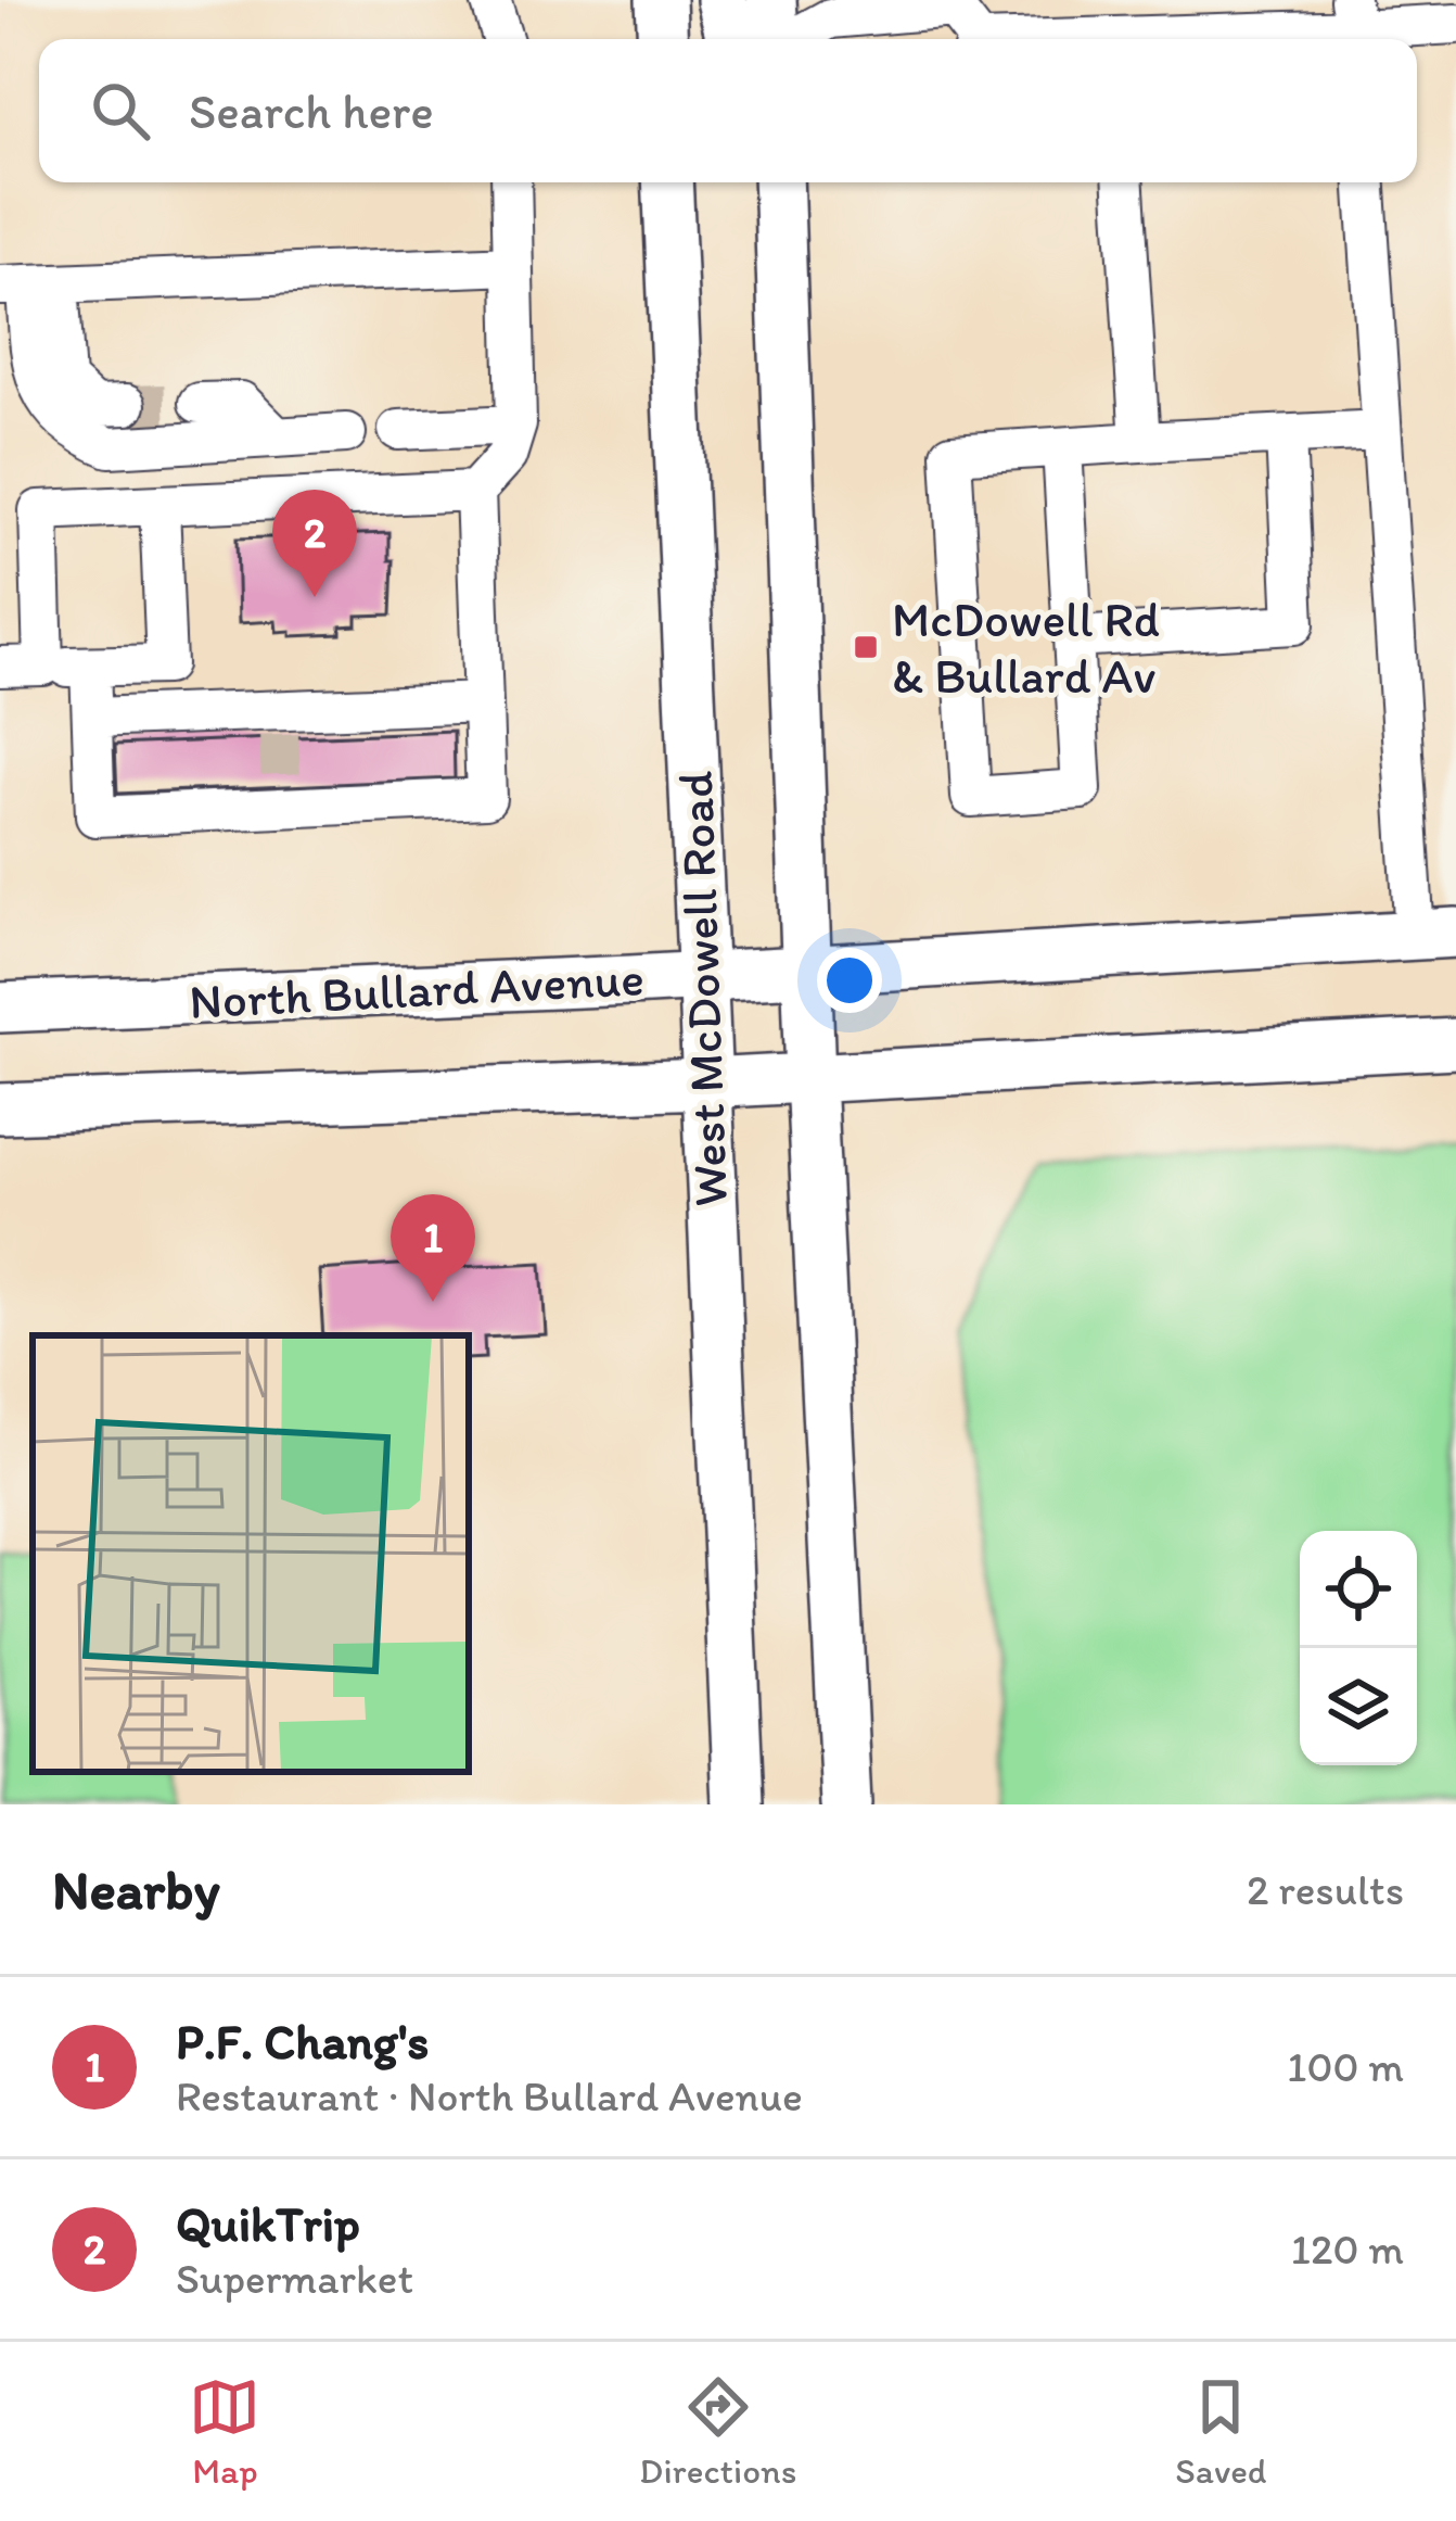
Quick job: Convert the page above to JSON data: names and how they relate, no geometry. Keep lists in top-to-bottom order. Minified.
{"streets":{"main road":["North Bullard Avenue","West McDowell Road"]},"crossings":[["North Bullard Avenue","West McDowell Road"]],"places":{"transit":["McDowell Rd & Bullard Av"]},"page":{"search":"Search here","pins":["2","1"],"heading":["Nearby","2 results"],"list":[{"mark":"1","name":"P.F. Chang's","note":"Restaurant · North Bullard Avenue","value":"100 m"},{"mark":"2","name":"QuikTrip","note":"Supermarket","value":"120 m"}],"nav":["Map","Directions","Saved"]}}
